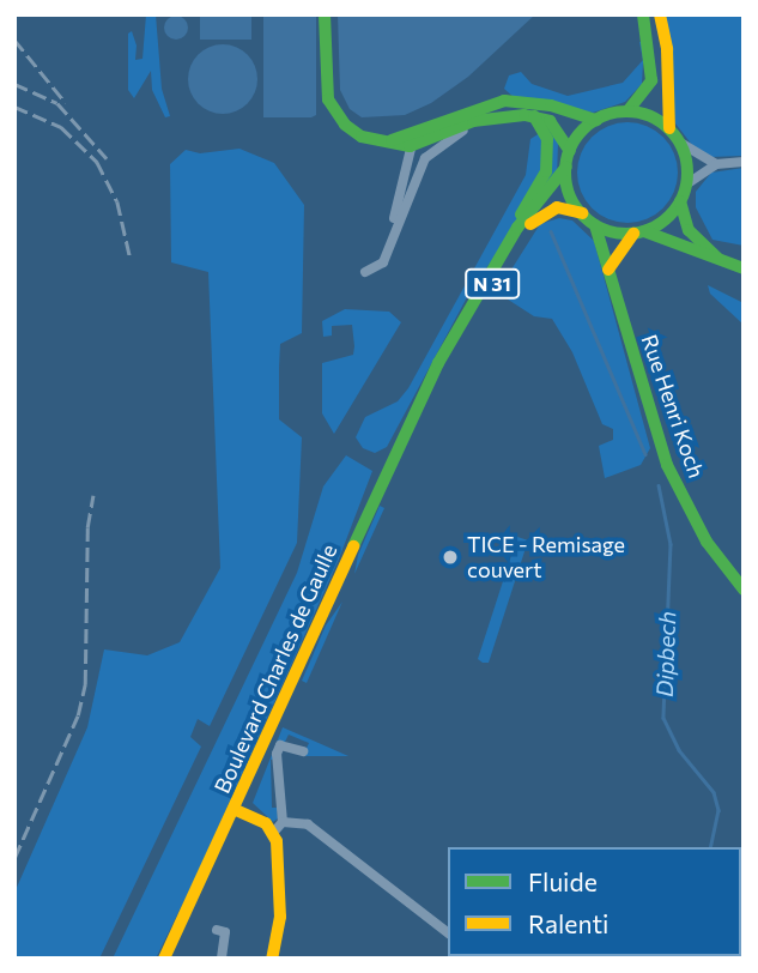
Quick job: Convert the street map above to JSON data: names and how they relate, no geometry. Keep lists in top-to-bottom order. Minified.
{"streets":{"main road":["N 31","Rue Henri Koch","Boulevard Charles de Gaulle"]},"crossings":[["Rue Henri Koch","Boulevard Charles de Gaulle"]],"water":["Dipbech"],"places":["TICE - Remisage couvert"],"legend":["Fluide","Ralenti"]}
